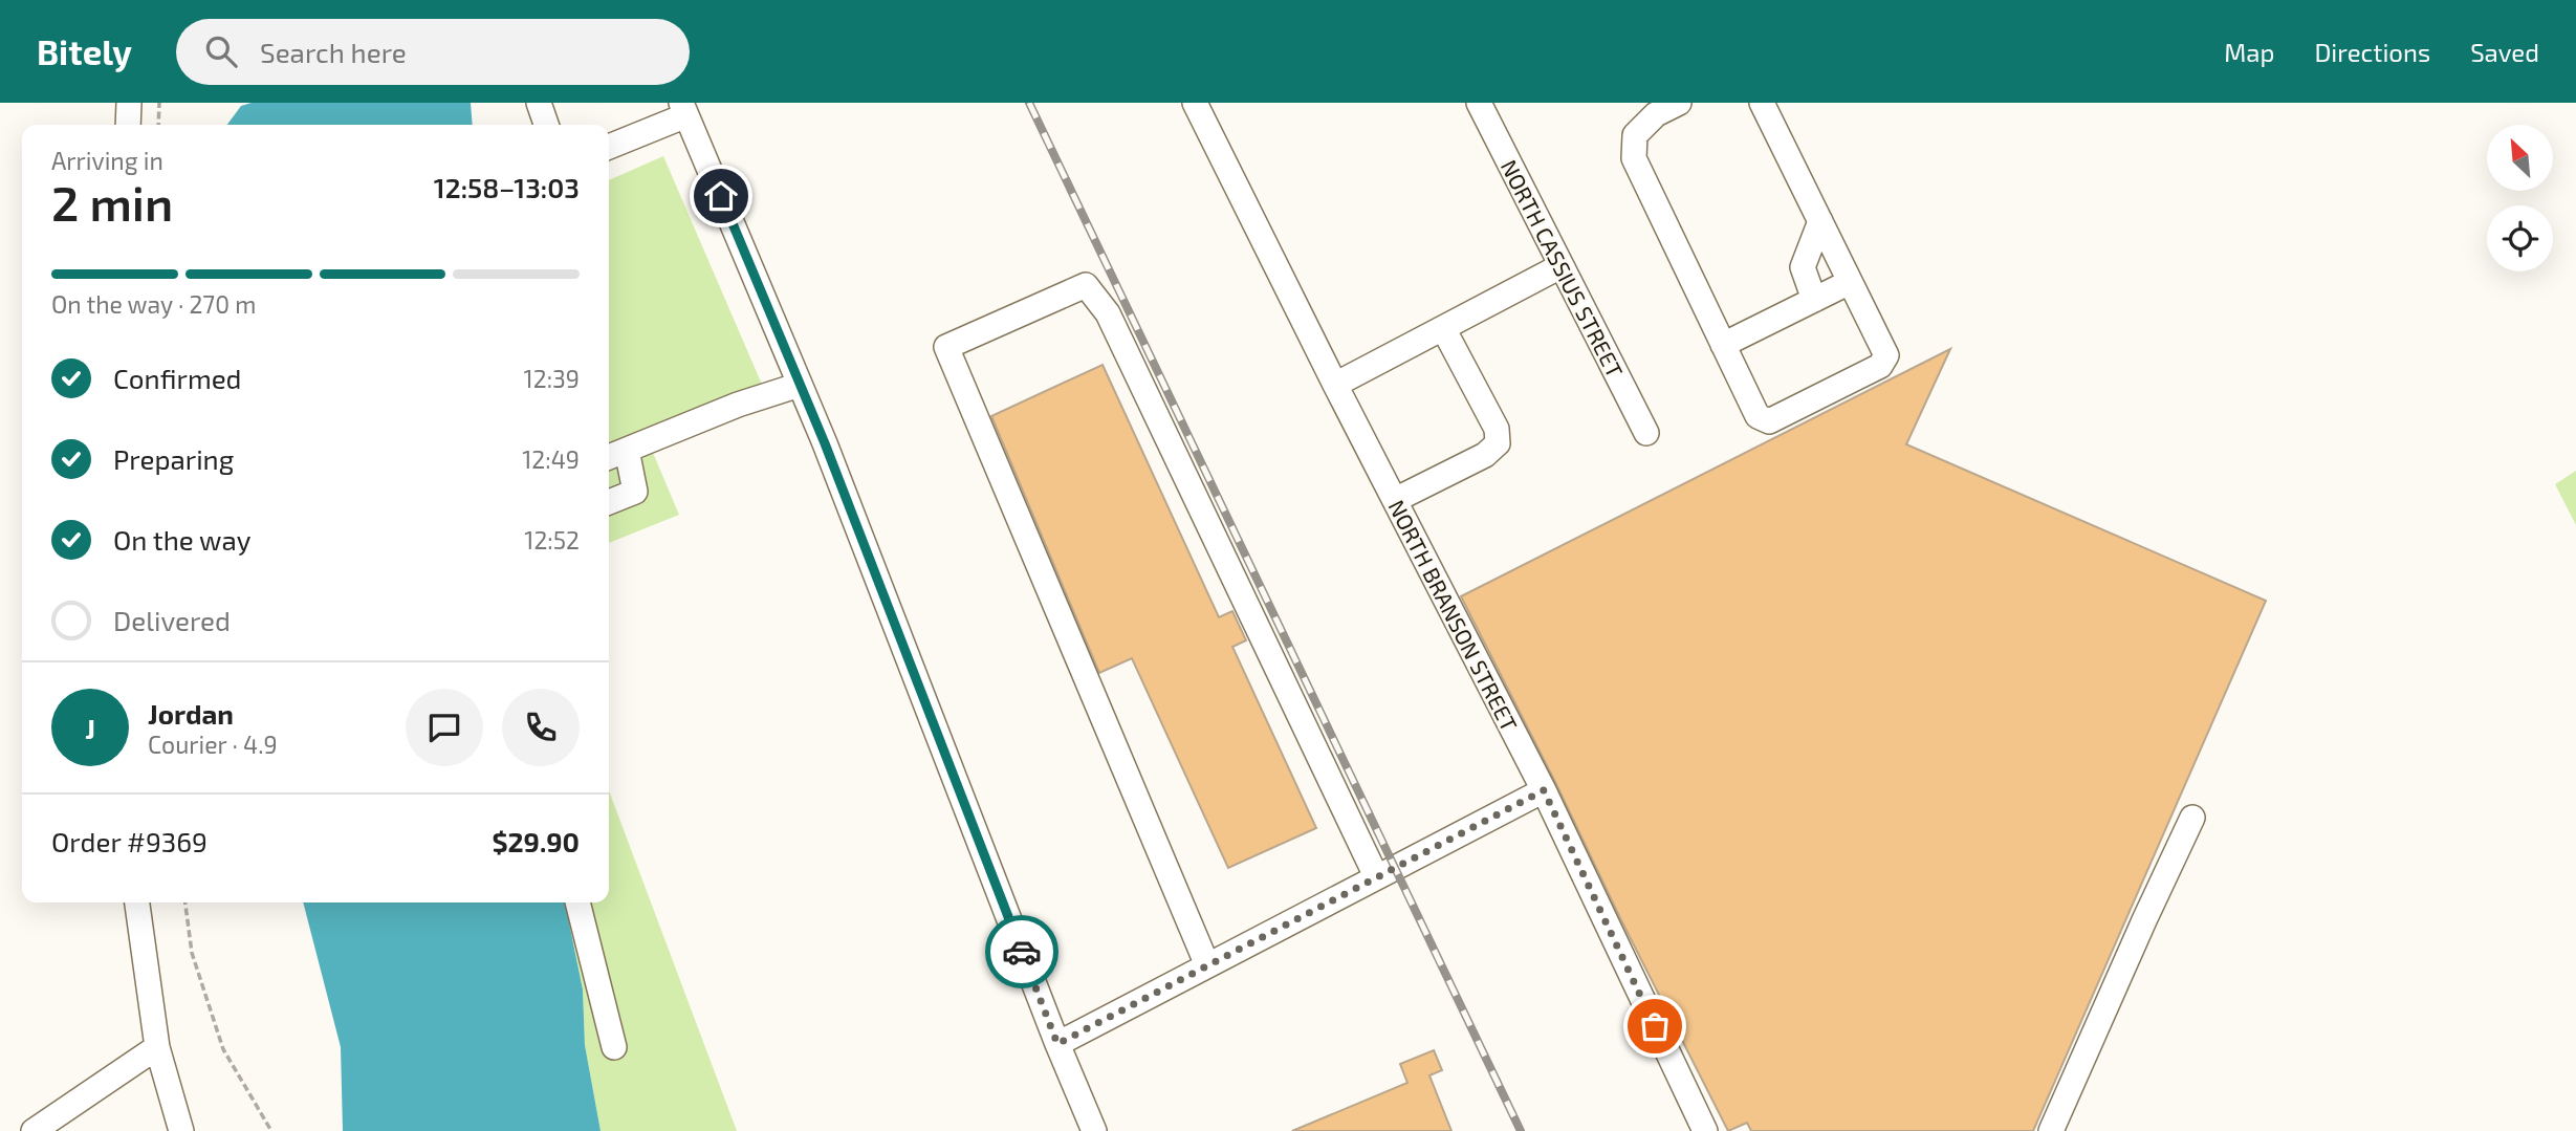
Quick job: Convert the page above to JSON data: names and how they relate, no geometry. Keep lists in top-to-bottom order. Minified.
{"streets":{"street":["NORTH CASSIUS STREET","NORTH BRANSON STREET"]},"north":"top left","page":{"header":"Bitely","search":"Search here","nav":["Map","Directions","Saved"],"heading":["2 min","Arriving in","12:58–13:03"],"panel":["Jordan","Courier · 4.9","Order #9369","$29.90"],"bar":"On the way · 270 m","list":[["Confirmed","12:39"],["Preparing","12:49"],["On the way","12:52"],"Delivered"],"round":"J"}}
